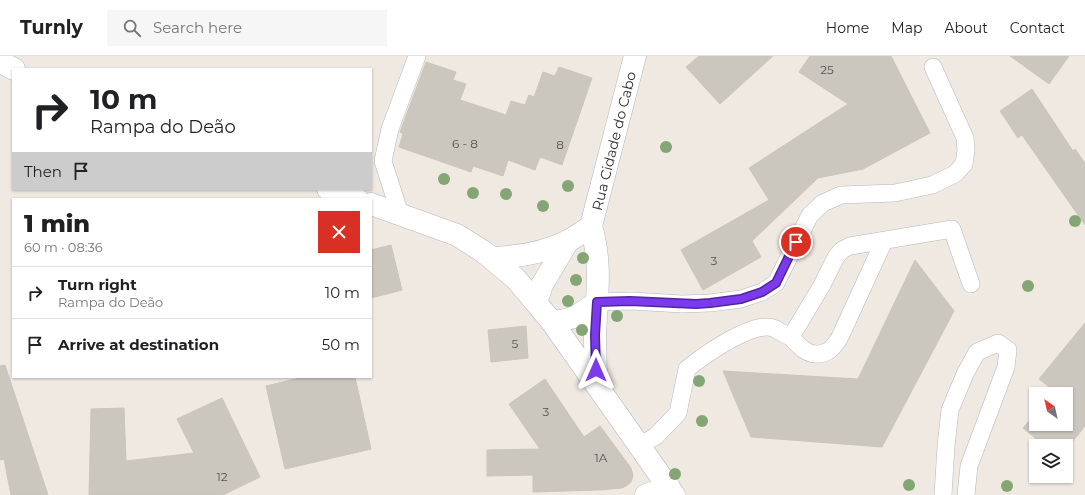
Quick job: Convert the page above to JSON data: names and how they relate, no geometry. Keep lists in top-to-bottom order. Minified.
{"streets":{"street":["Rua Cidade do Cabo"]},"house_numbers":["25","6 - 8","8","3","5","3","1A","12"],"north":"top left","page":{"header":"Turnly","search":"Search here","nav":["Home","Map","About","Contact"],"turn":["10 m","Rampa do Deão"],"then":"Then","heading":["1 min","60 m · 08:36"],"list":[{"name":"Turn right","note":"Rampa do Deão","value":"10 m"},{"name":"Arrive at destination","value":"50 m"}]}}
